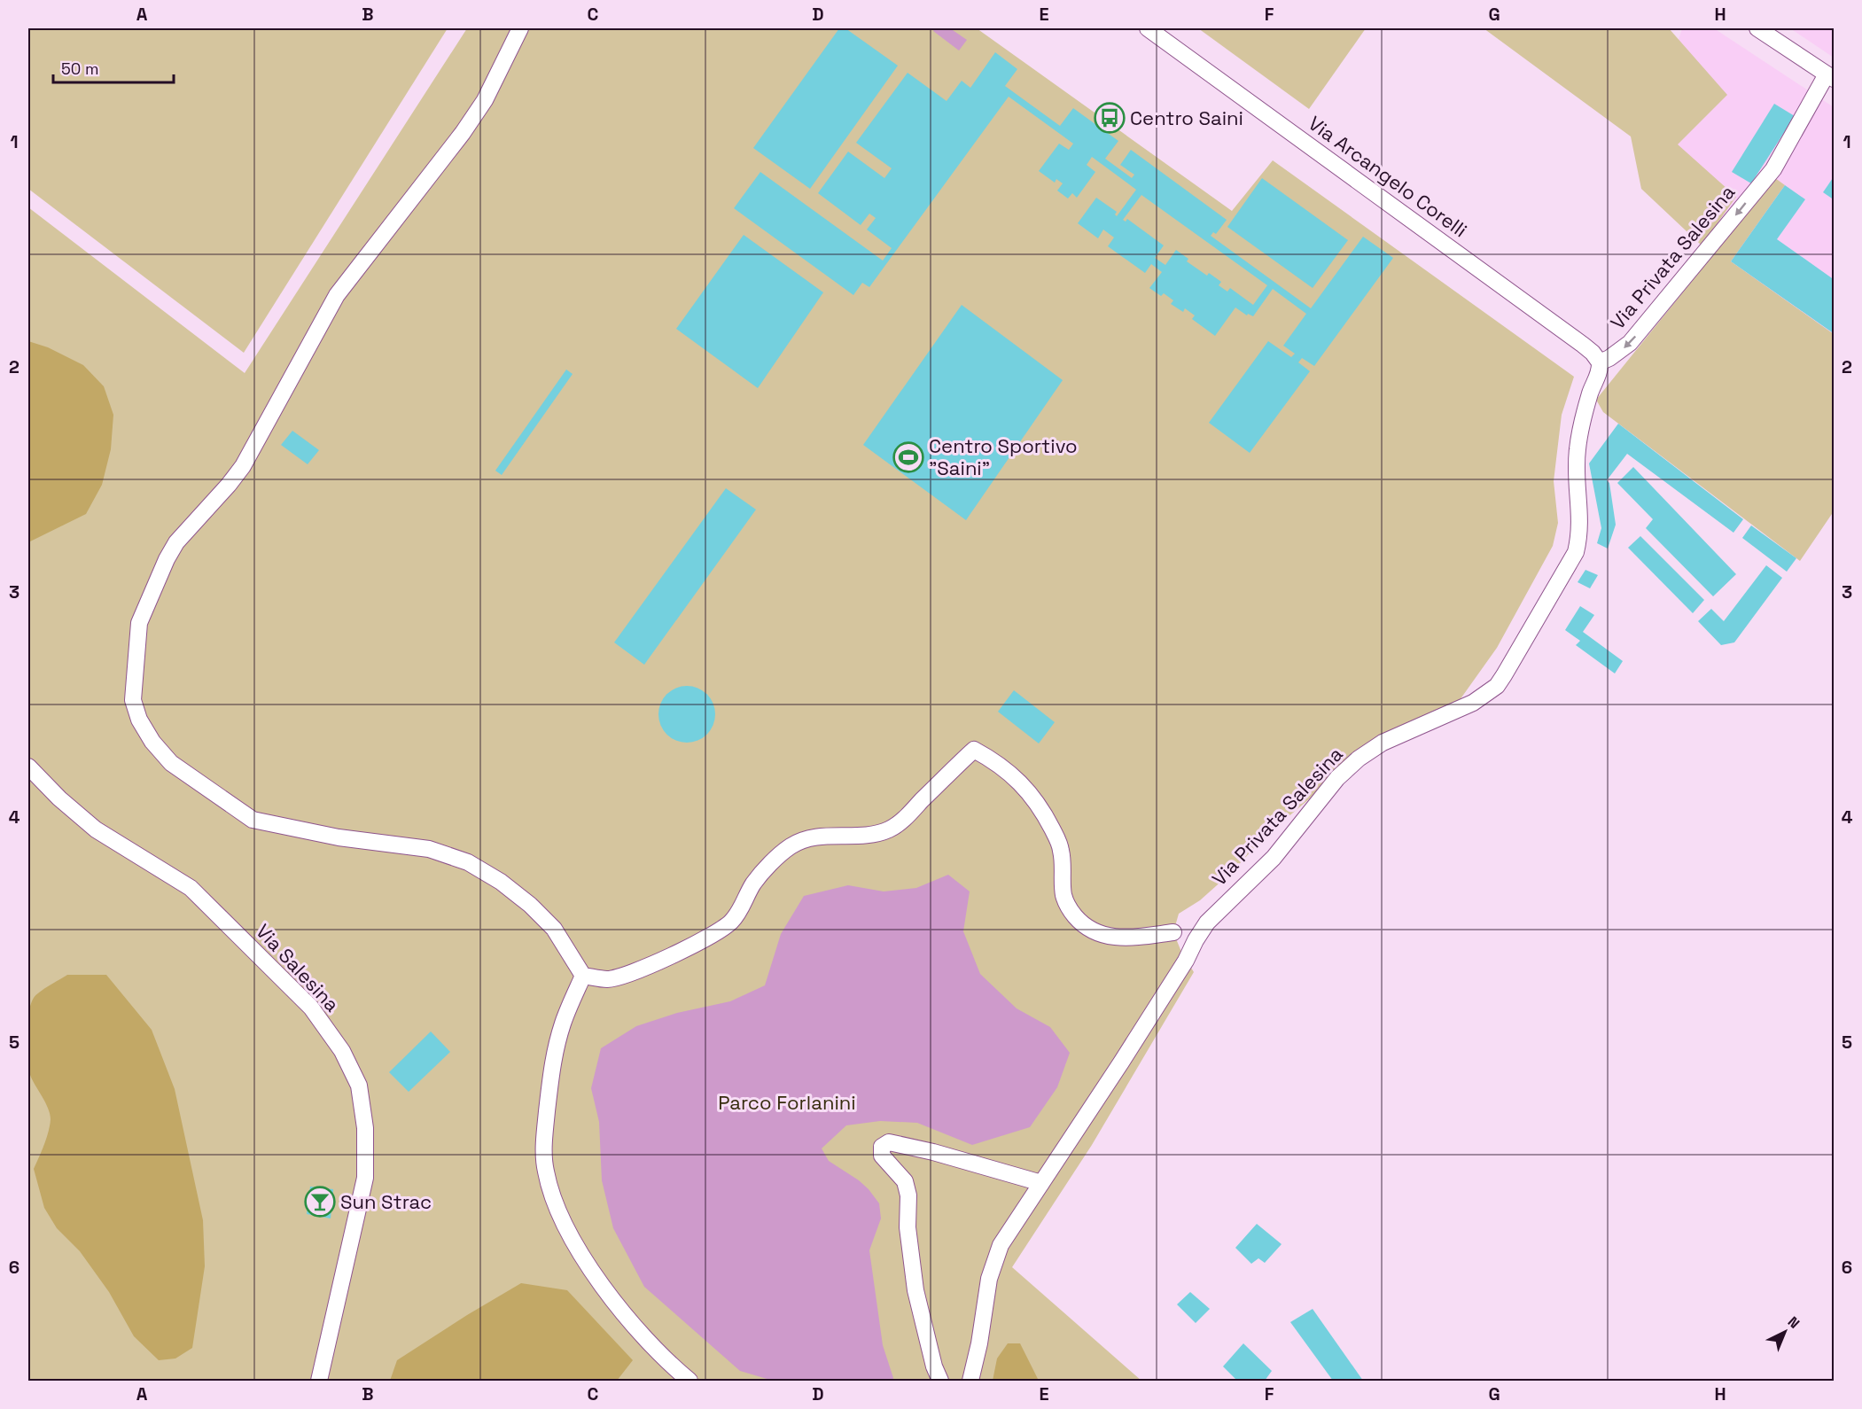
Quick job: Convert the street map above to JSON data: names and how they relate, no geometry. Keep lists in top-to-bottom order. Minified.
{"streets":{"street":["Via Arcangelo Corelli","Via Privata Salesina","Via Salesina"]},"crossings":[["Via Arcangelo Corelli","Via Privata Salesina"]],"parks":["Parco Forlanini"],"places":{"bus stop":["Centro Saini"],"sports":["Centro Sportivo \"Saini\""],"bar":["Sun Strac"]},"scale_bar":"50 m","north":"top right","grid":{"columns":["A","B","C","D","E","F","G","H"],"rows":["1","2","3","4","5","6"]}}
